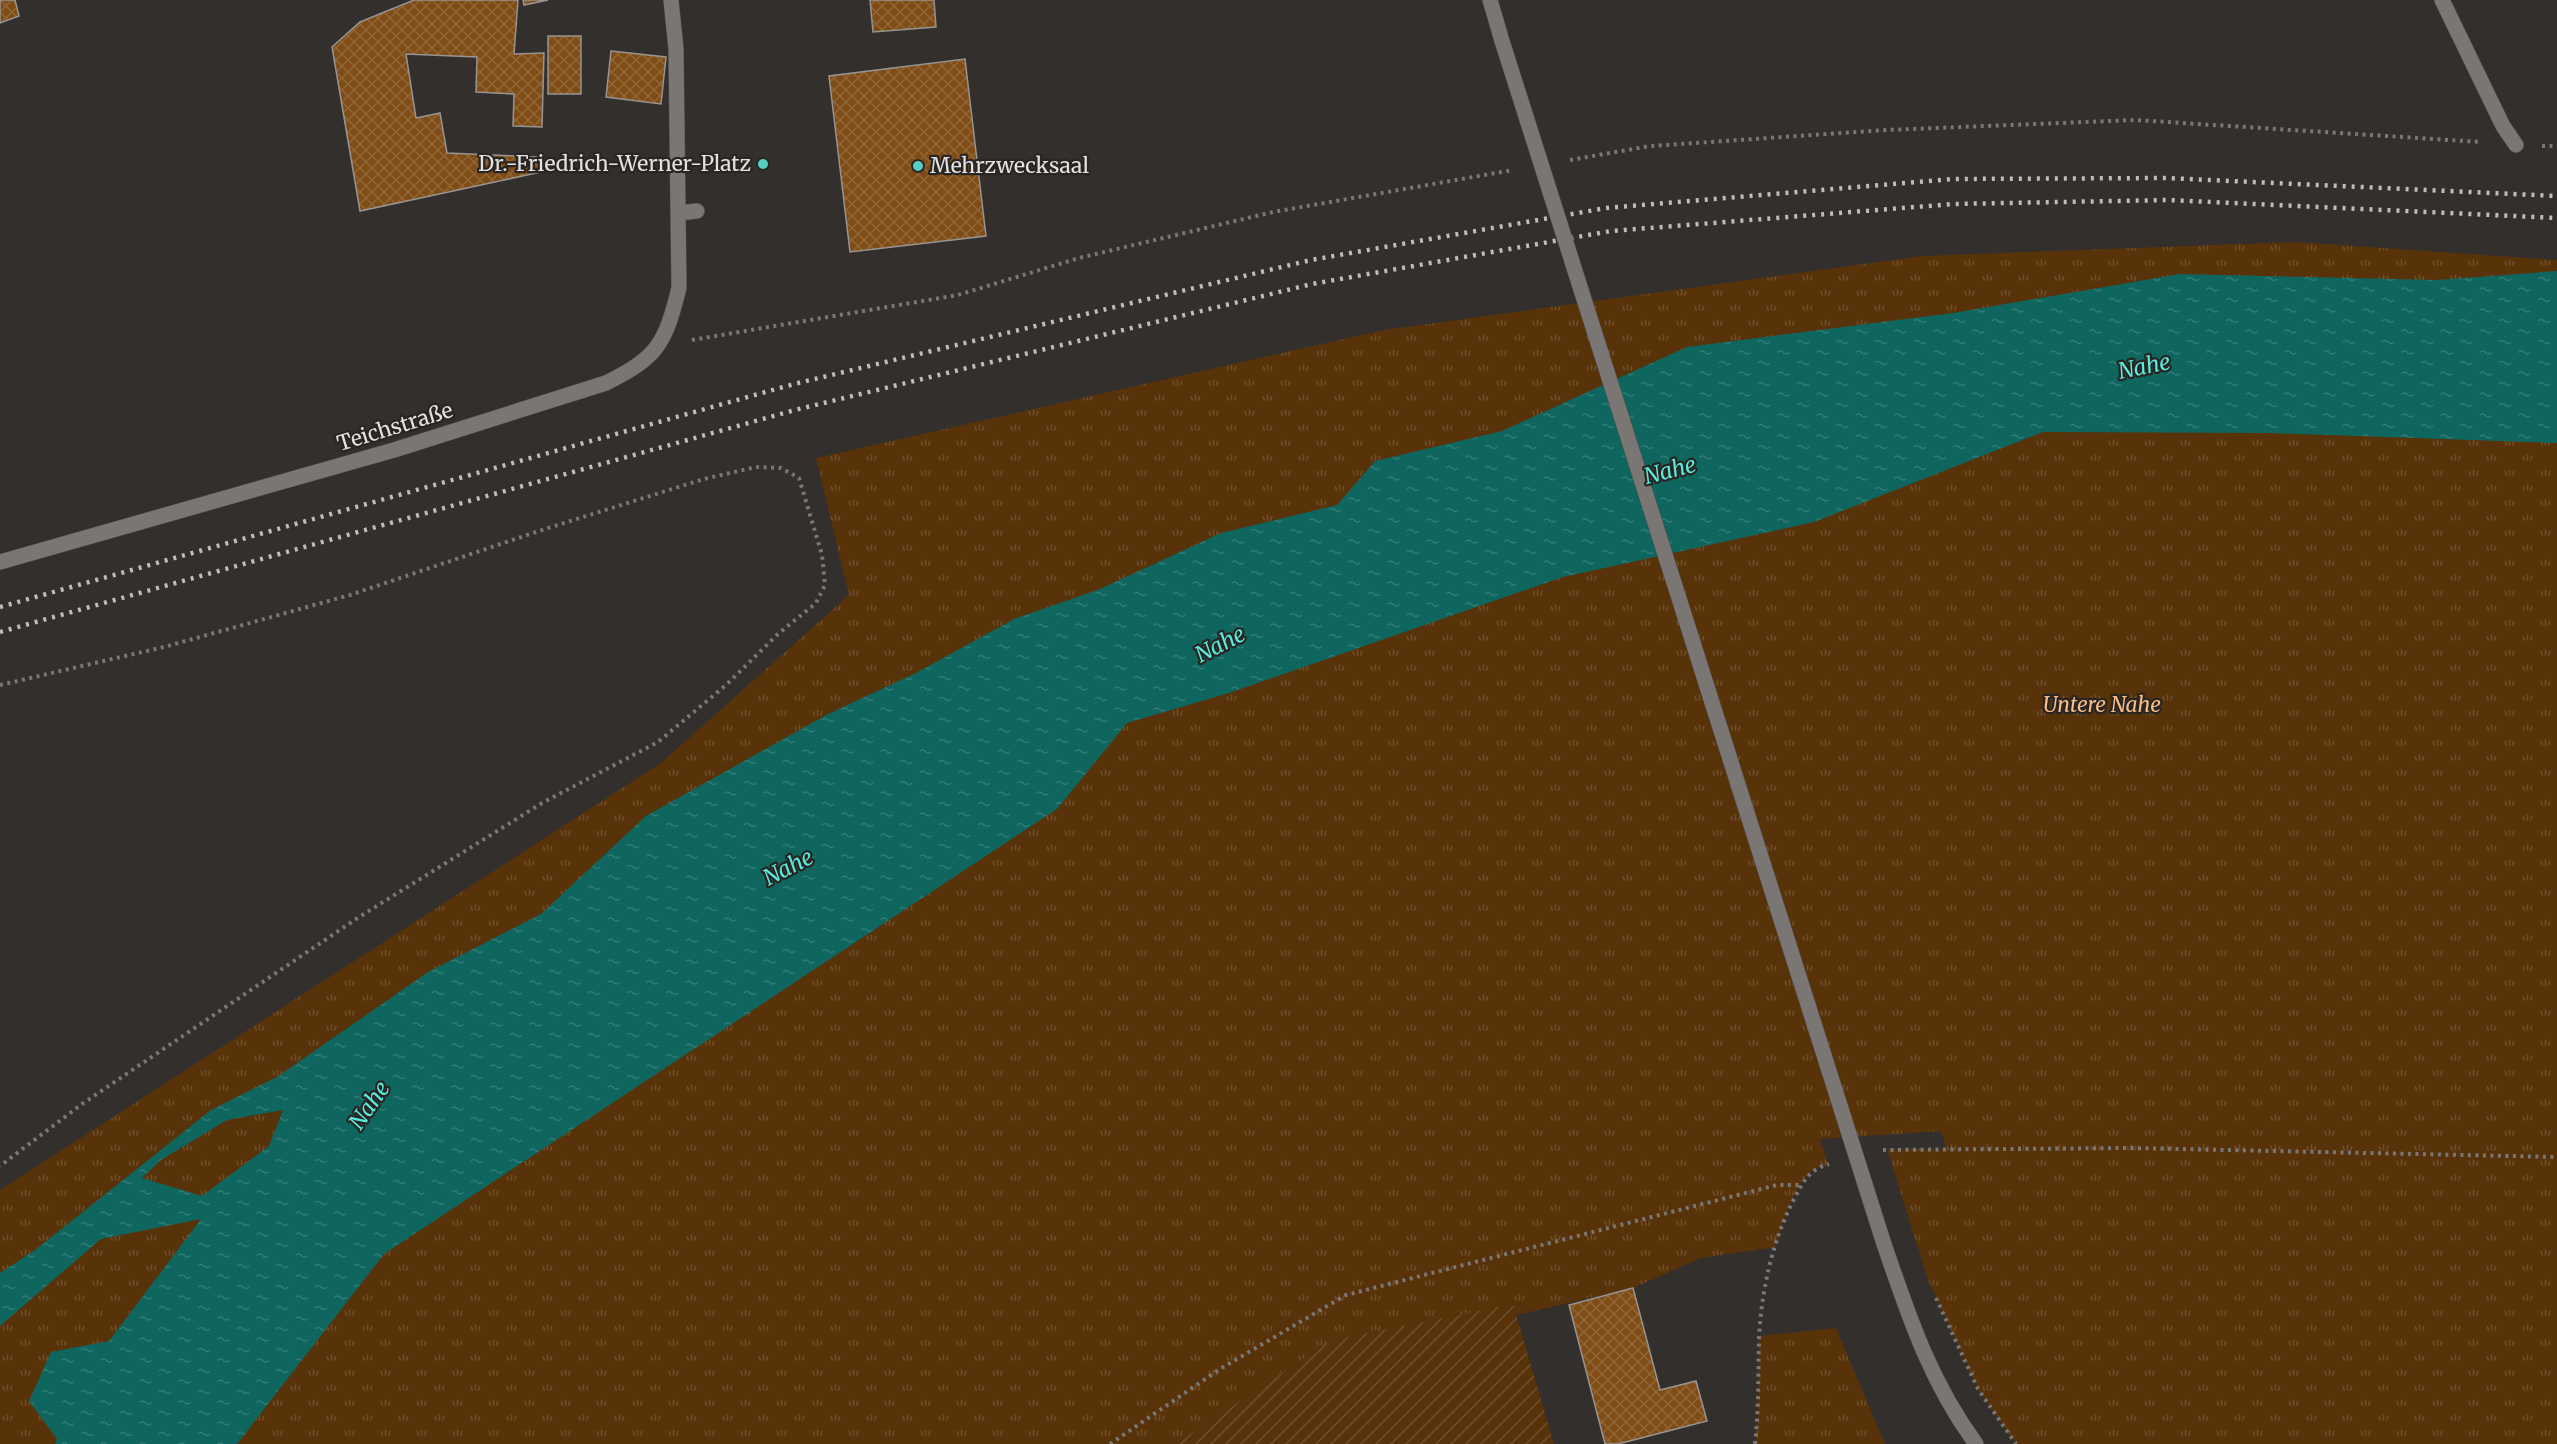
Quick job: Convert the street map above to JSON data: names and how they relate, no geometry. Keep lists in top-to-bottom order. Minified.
{"streets":{"street":["Teichstraße"]},"water":["Nahe"],"parks":["Untere Nahe"],"places":["Dr.-Friedrich-Werner-Platz","Mehrzwecksaal"]}
